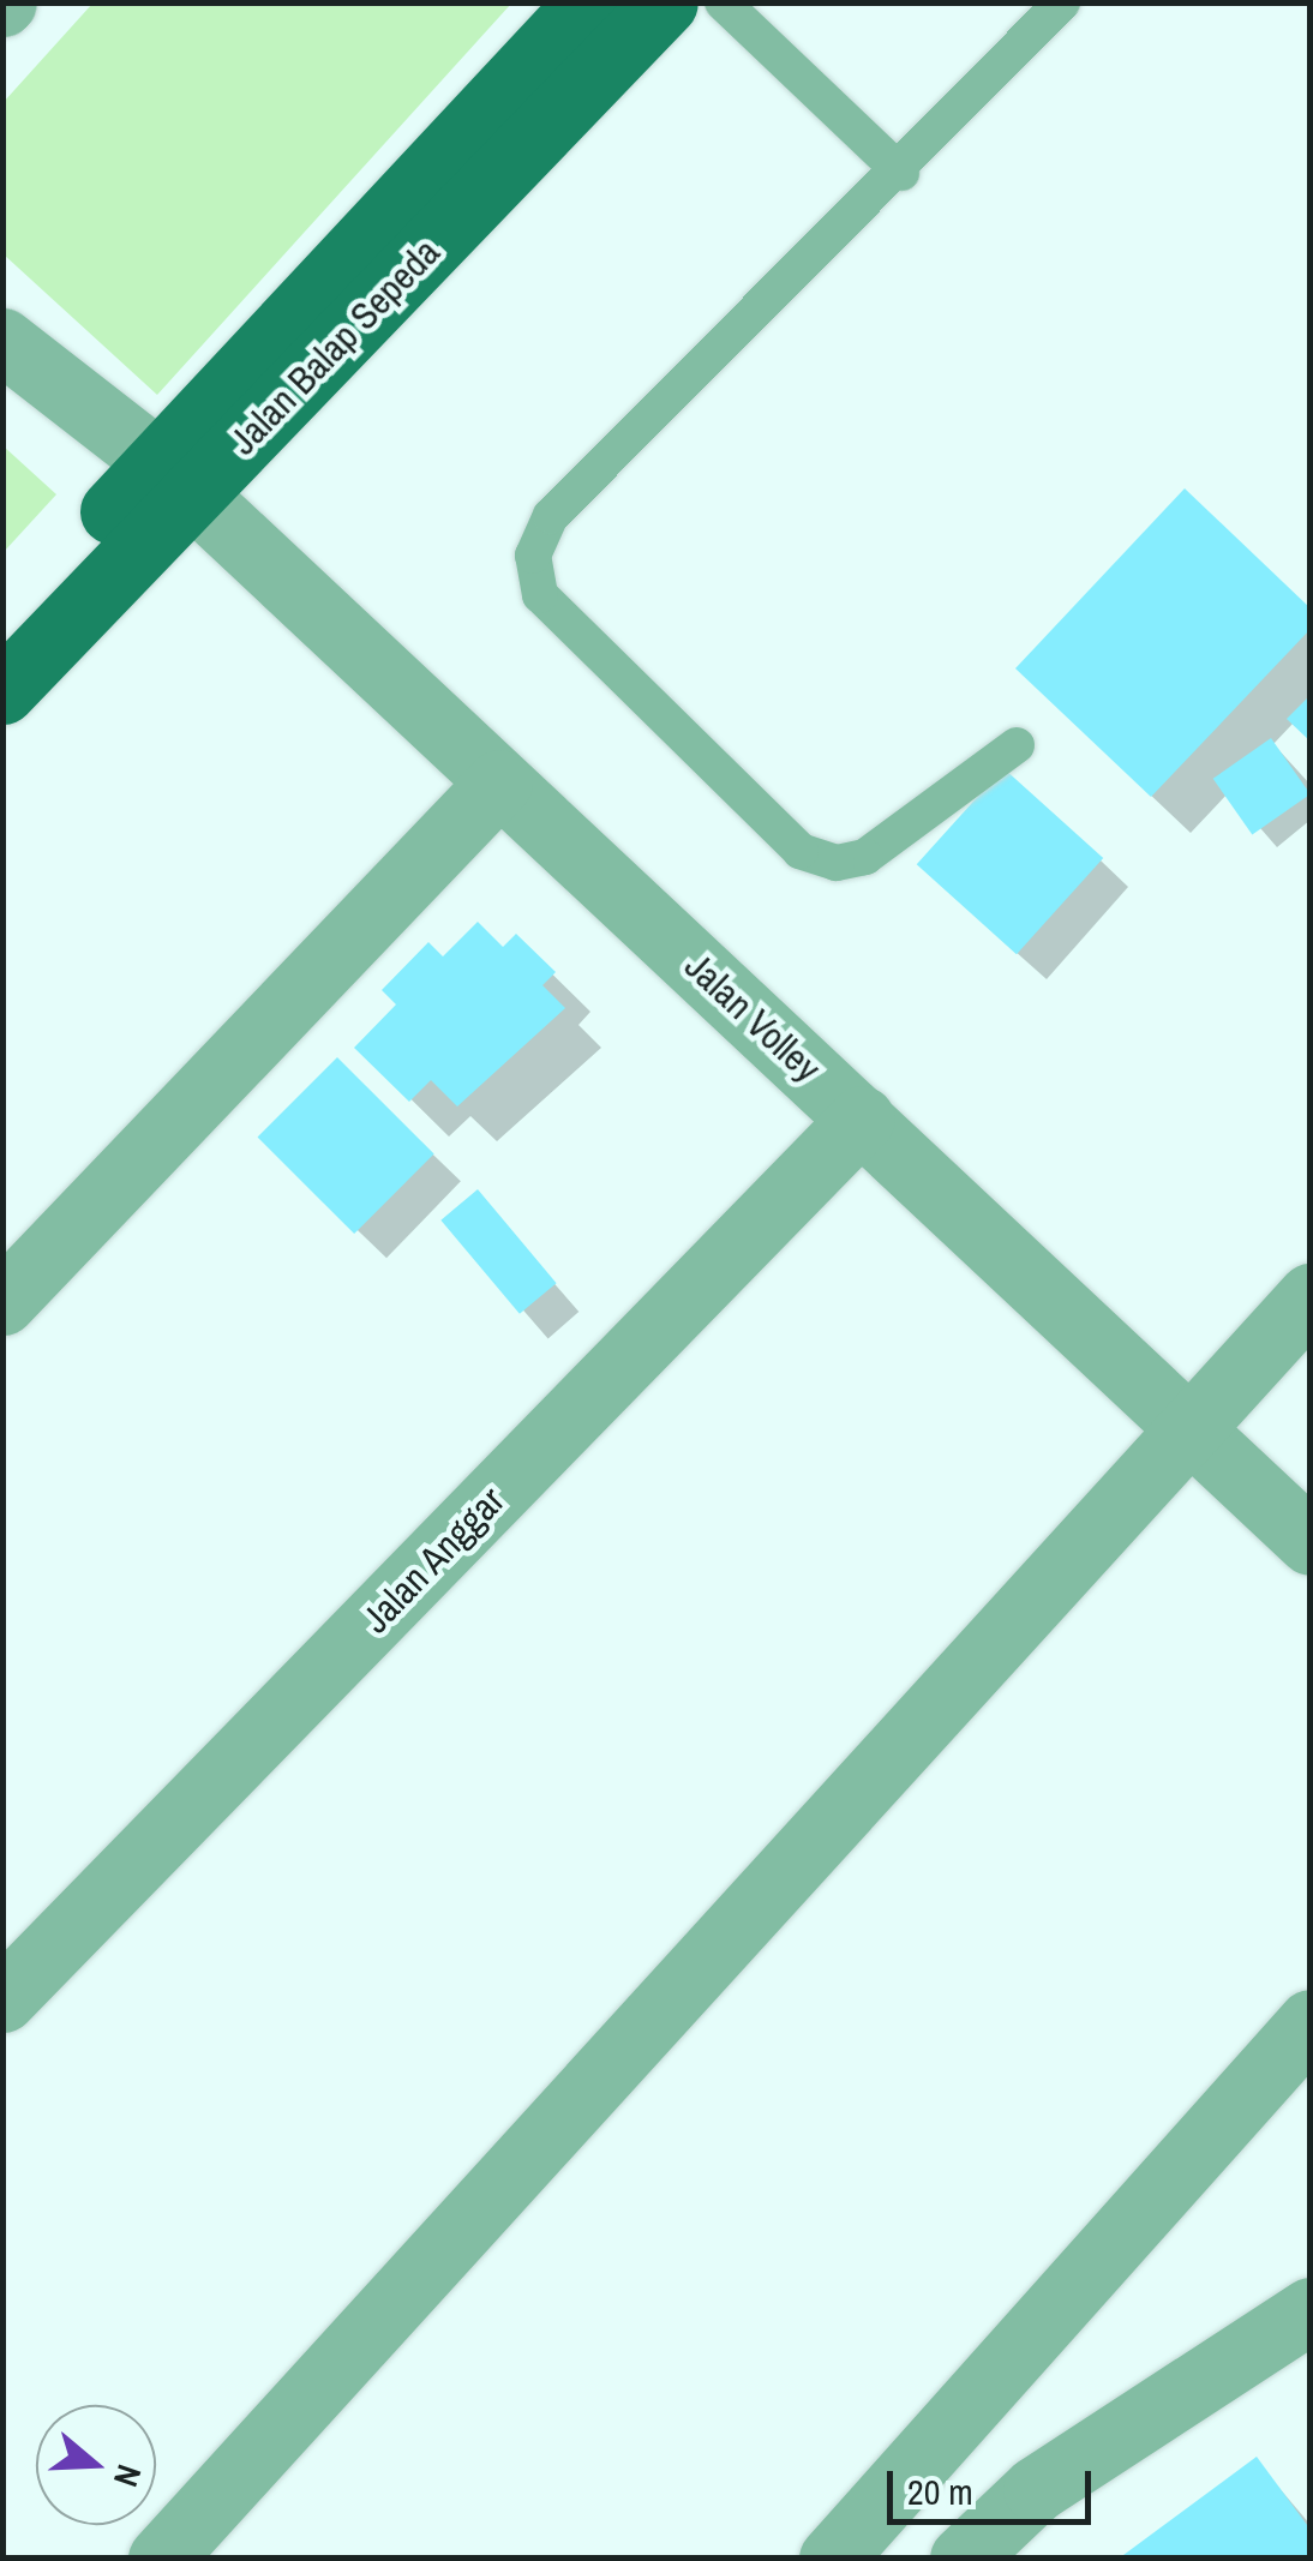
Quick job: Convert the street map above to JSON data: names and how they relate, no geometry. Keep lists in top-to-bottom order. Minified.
{"streets":{"main road":["Jalan Balap Sepeda"],"street":["Jalan Volley","Jalan Anggar"]},"crossings":[["Jalan Balap Sepeda","Jalan Volley"],["Jalan Volley","Jalan Anggar"]],"scale_bar":"20 m","north":"right"}
